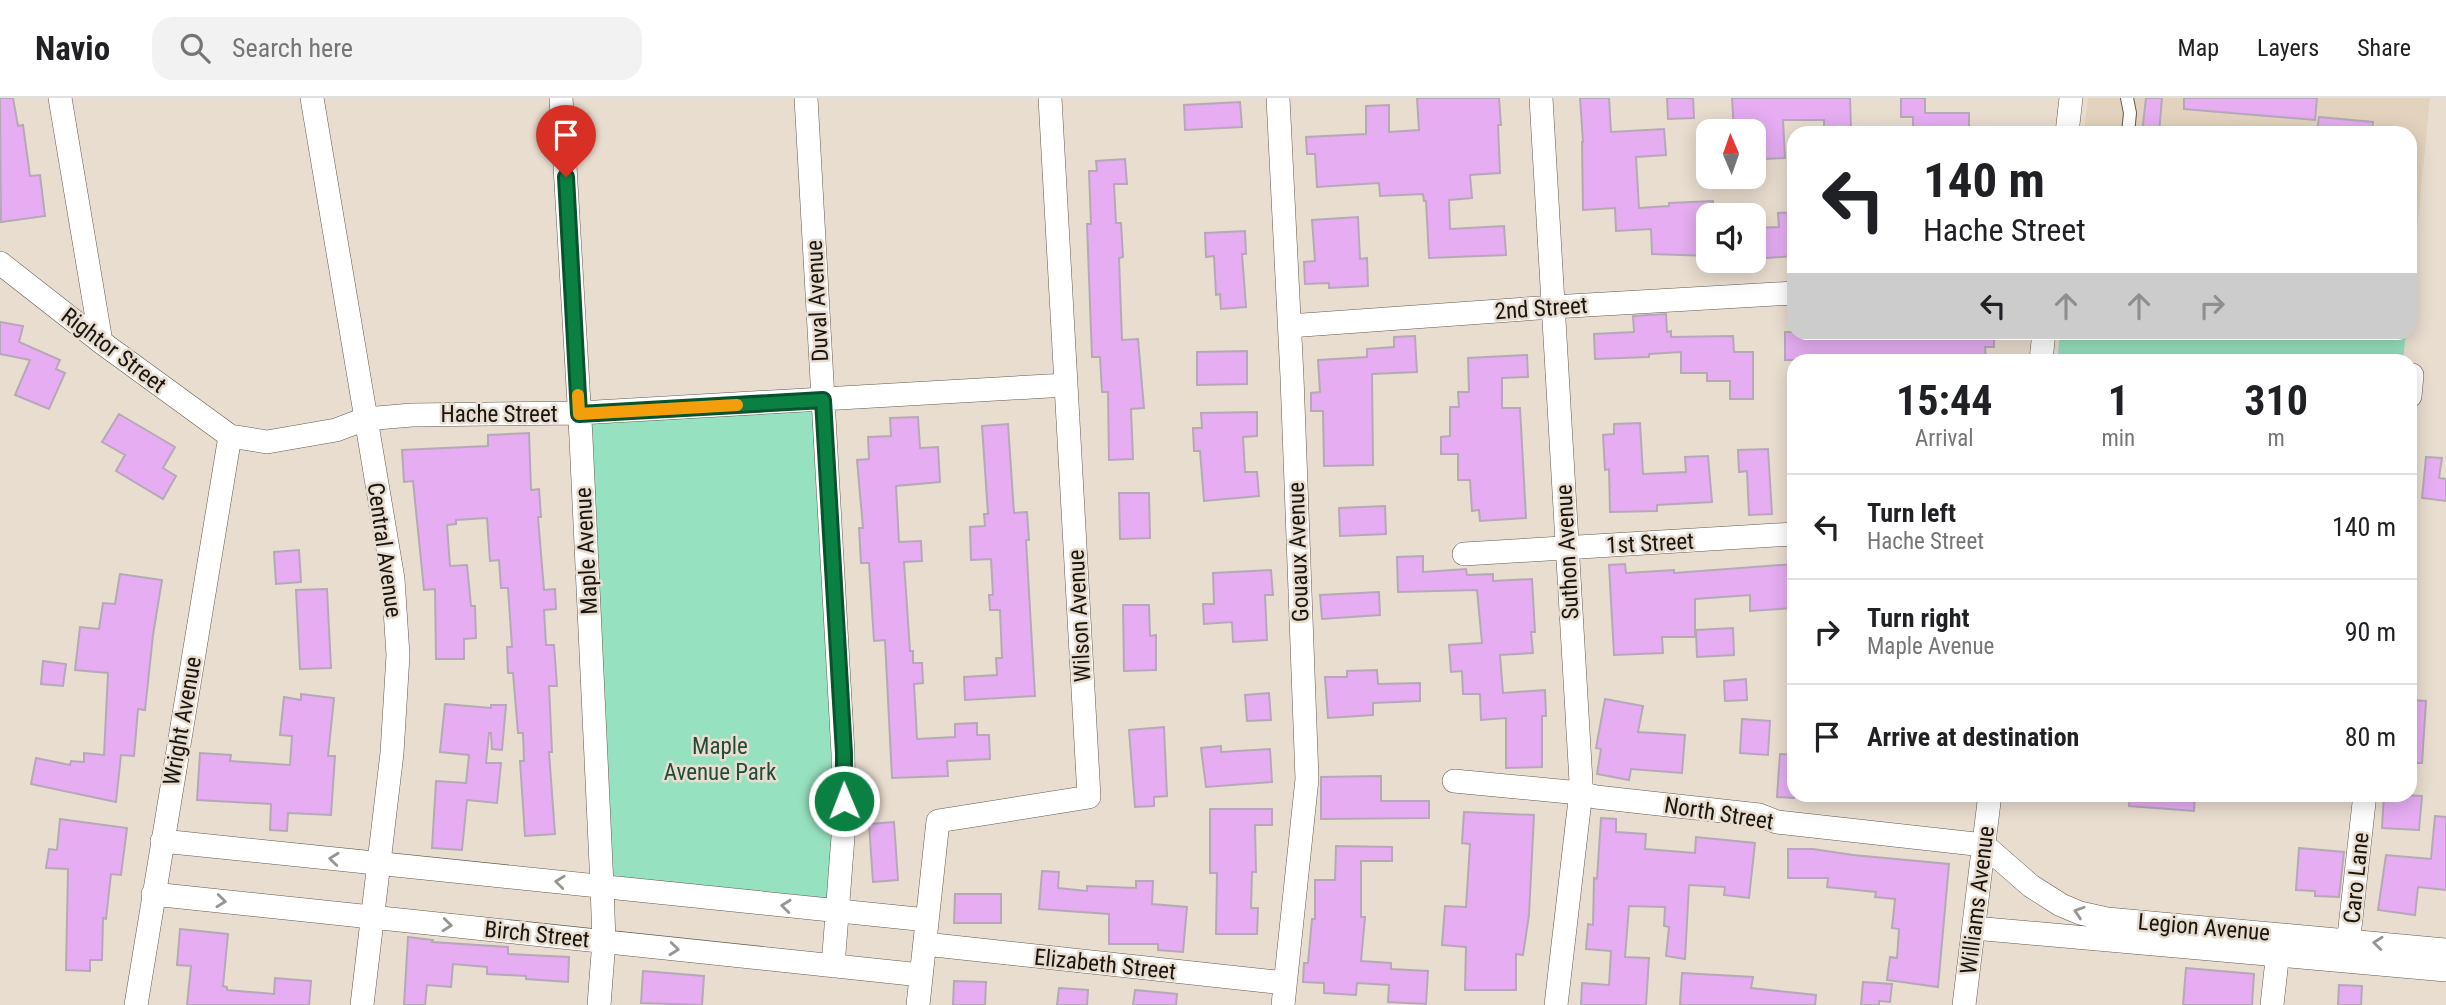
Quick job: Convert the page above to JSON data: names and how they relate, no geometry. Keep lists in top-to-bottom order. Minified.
{"streets":{"street":["Duval Avenue","2nd Street","Rightor Street","Hache Street","1st Street","Central Avenue","Maple Avenue","Gouaux Avenue","Suthon Avenue","Wilson Avenue","Wright Avenue","North Street","Caro Lane","Williams Avenue","Legion Avenue","Birch Street","Elizabeth Street"]},"crossings":[["Duval Avenue","Hache Street"],["Duval Avenue","Birch Street"],["2nd Street","Gouaux Avenue"],["2nd Street","Suthon Avenue"],["Rightor Street","Hache Street"],["Rightor Street","Wright Avenue"],["Hache Street","Central Avenue"],["Hache Street","Maple Avenue"],["Hache Street","Wilson Avenue"],["Hache Street","Wright Avenue"],["1st Street","Suthon Avenue"],["Central Avenue","Birch Street"],["Maple Avenue","Birch Street"],["Gouaux Avenue","Elizabeth Street"],["Suthon Avenue","North Street"],["Wilson Avenue","Birch Street"],["Wilson Avenue","Elizabeth Street"],["Wright Avenue","Birch Street"],["North Street","Williams Avenue"],["North Street","Legion Avenue"],["Caro Lane","Legion Avenue"],["Williams Avenue","Legion Avenue"]],"parks":["Maple Avenue Park"],"north":"top","page":{"header":"Navio","search":"Search here","nav":["Map","Layers","Share"],"turn":["140 m","Hache Street"],"eta":["15:44","Arrival","1","min","310","m"],"list":[{"name":"Turn left","note":"Hache Street","value":"140 m"},{"name":"Turn right","note":"Maple Avenue","value":"90 m"},{"name":"Arrive at destination","value":"80 m"}]}}
